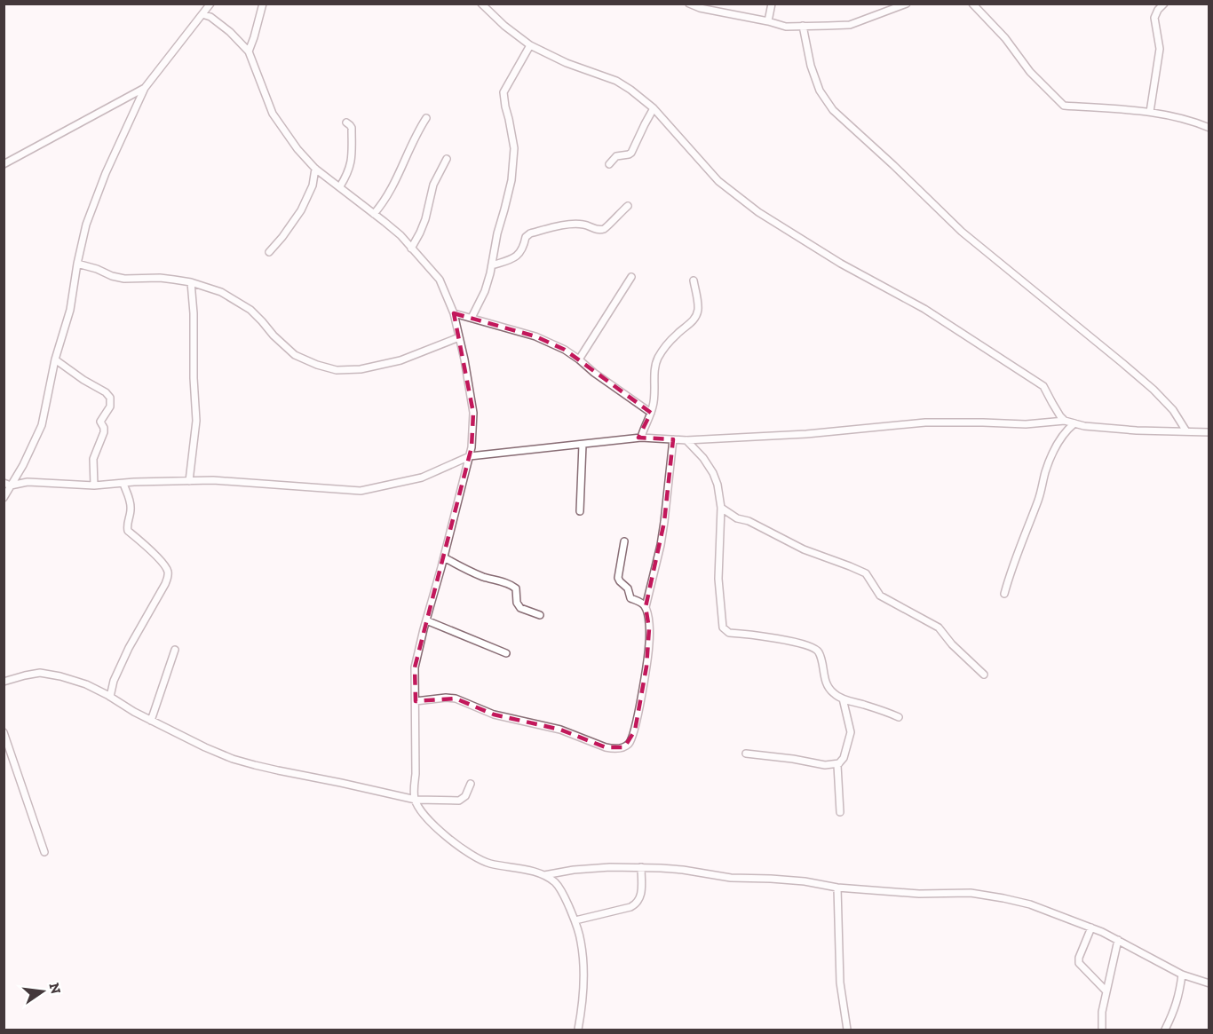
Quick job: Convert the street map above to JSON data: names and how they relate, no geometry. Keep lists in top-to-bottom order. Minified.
{"north":"right"}
